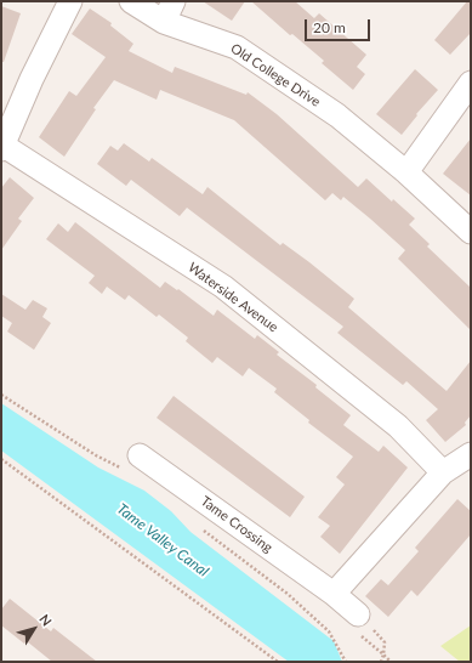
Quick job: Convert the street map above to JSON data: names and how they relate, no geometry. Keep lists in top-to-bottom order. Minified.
{"streets":{"street":["Old College Drive","Waterside Avenue","Tame Crossing"]},"water":["Tame Valley Canal"],"scale_bar":"20 m","north":"top right"}
